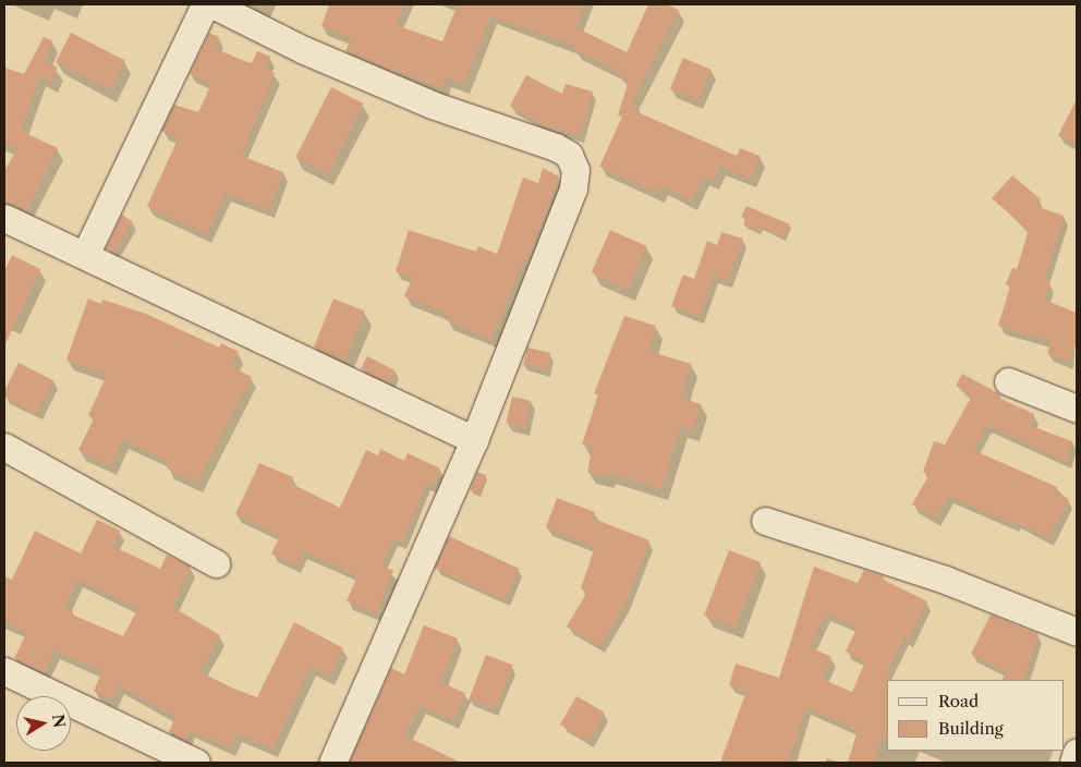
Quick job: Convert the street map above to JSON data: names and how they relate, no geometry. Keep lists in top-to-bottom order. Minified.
{"legend":["Road","Building"],"north":"right"}
